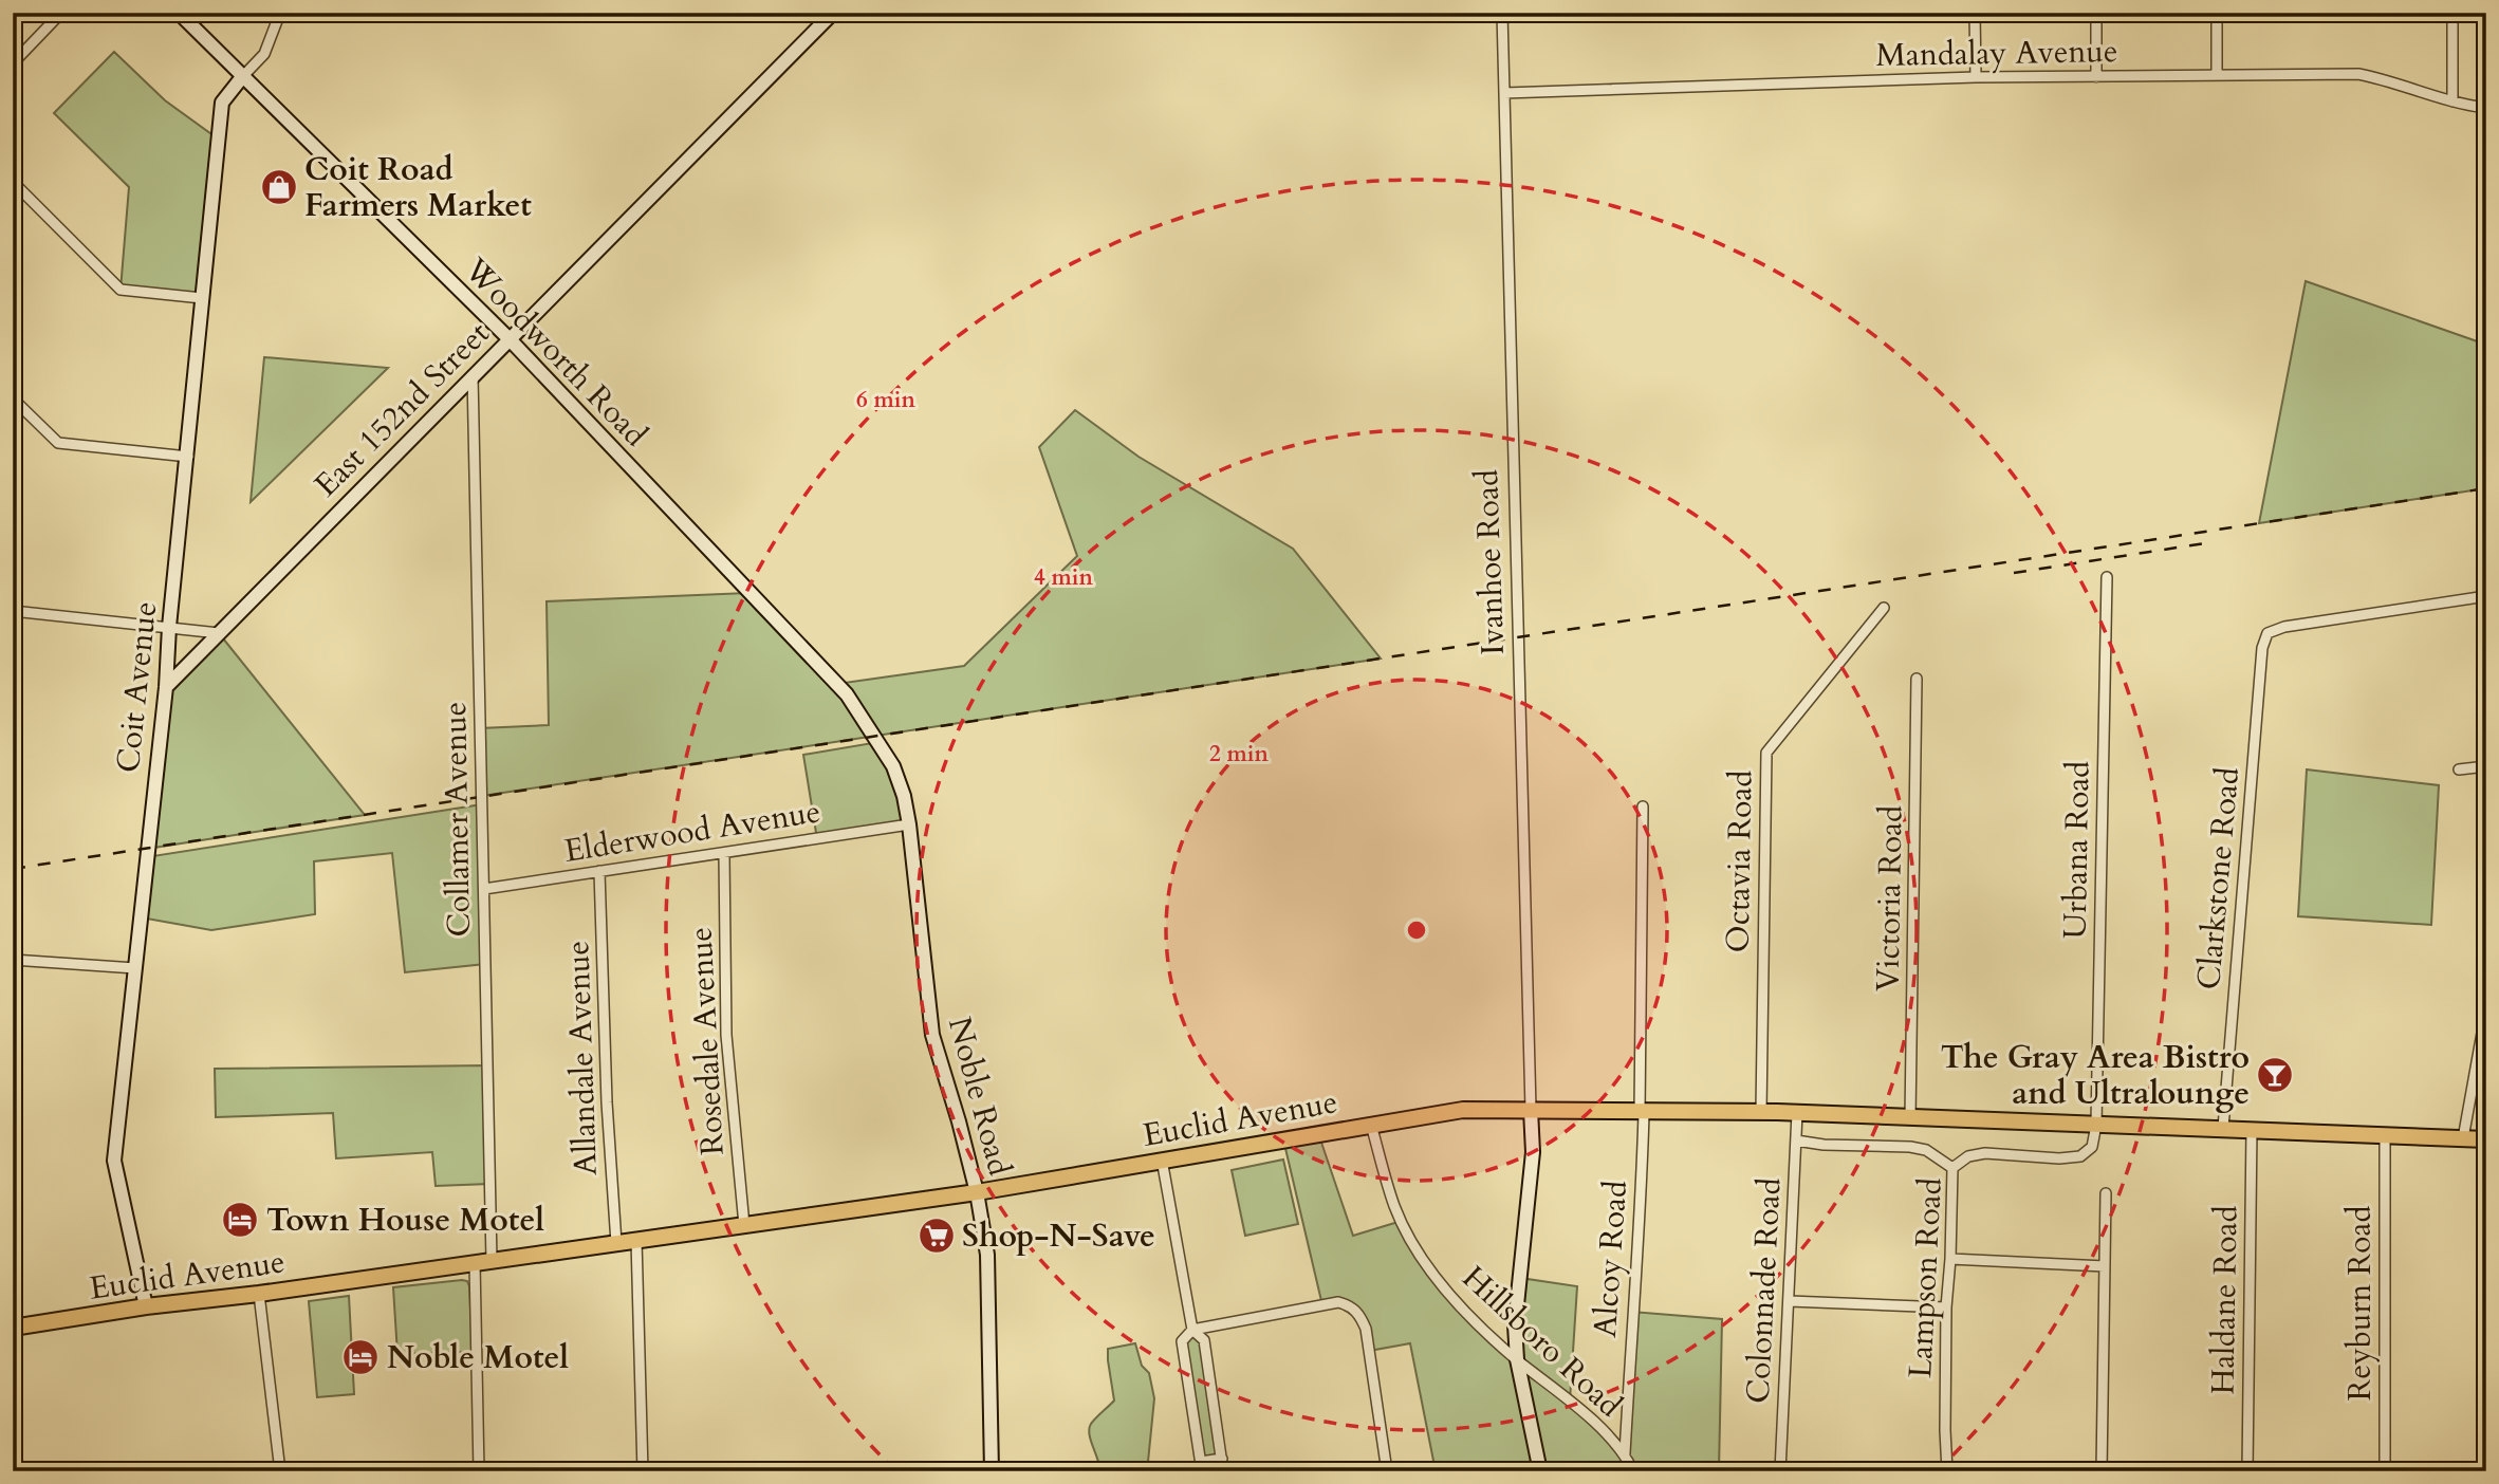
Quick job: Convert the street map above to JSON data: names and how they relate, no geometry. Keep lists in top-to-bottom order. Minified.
{"streets":{"main road":["Euclid Avenue"],"street":["Mandalay Avenue","Woodworth Road","East 152nd Street","Ivanhoe Road","Coit Avenue","Collamer Avenue","Elderwood Avenue","Urbana Road","Octavia Road","Clarkstone Road","Victoria Road","Rosedale Avenue","Allandale Avenue","Noble Road","Alcoy Road","Lampson Road","Colonnade Road","Haldane Road","Reyburn Road","Hillsboro Road"]},"crossings":[["Mandalay Avenue","Ivanhoe Road"],["Woodworth Road","East 152nd Street"],["Woodworth Road","Coit Avenue"],["Woodworth Road","Noble Road"],["East 152nd Street","Coit Avenue"],["East 152nd Street","Collamer Avenue"],["Ivanhoe Road","Euclid Avenue"],["Coit Avenue","Euclid Avenue"],["Collamer Avenue","Elderwood Avenue"],["Collamer Avenue","Euclid Avenue"],["Elderwood Avenue","Rosedale Avenue"],["Elderwood Avenue","Allandale Avenue"],["Elderwood Avenue","Noble Road"],["Urbana Road","Euclid Avenue"],["Urbana Road","Lampson Road"],["Octavia Road","Euclid Avenue"],["Clarkstone Road","Euclid Avenue"],["Victoria Road","Euclid Avenue"],["Rosedale Avenue","Euclid Avenue"],["Allandale Avenue","Euclid Avenue"],["Noble Road","Euclid Avenue"],["Euclid Avenue","Alcoy Road"],["Euclid Avenue","Lampson Road"],["Euclid Avenue","Colonnade Road"],["Euclid Avenue","Haldane Road"],["Euclid Avenue","Reyburn Road"],["Euclid Avenue","Hillsboro Road"],["Alcoy Road","Hillsboro Road"]],"places":{"shop":["Coit Road Farmers Market"],"bar":["The Gray Area Bistro and Ultralounge"],"hotel":["Town House Motel","Noble Motel"],"supermarket":["Shop-N-Save"]},"rings":["6 min","4 min","2 min"]}
